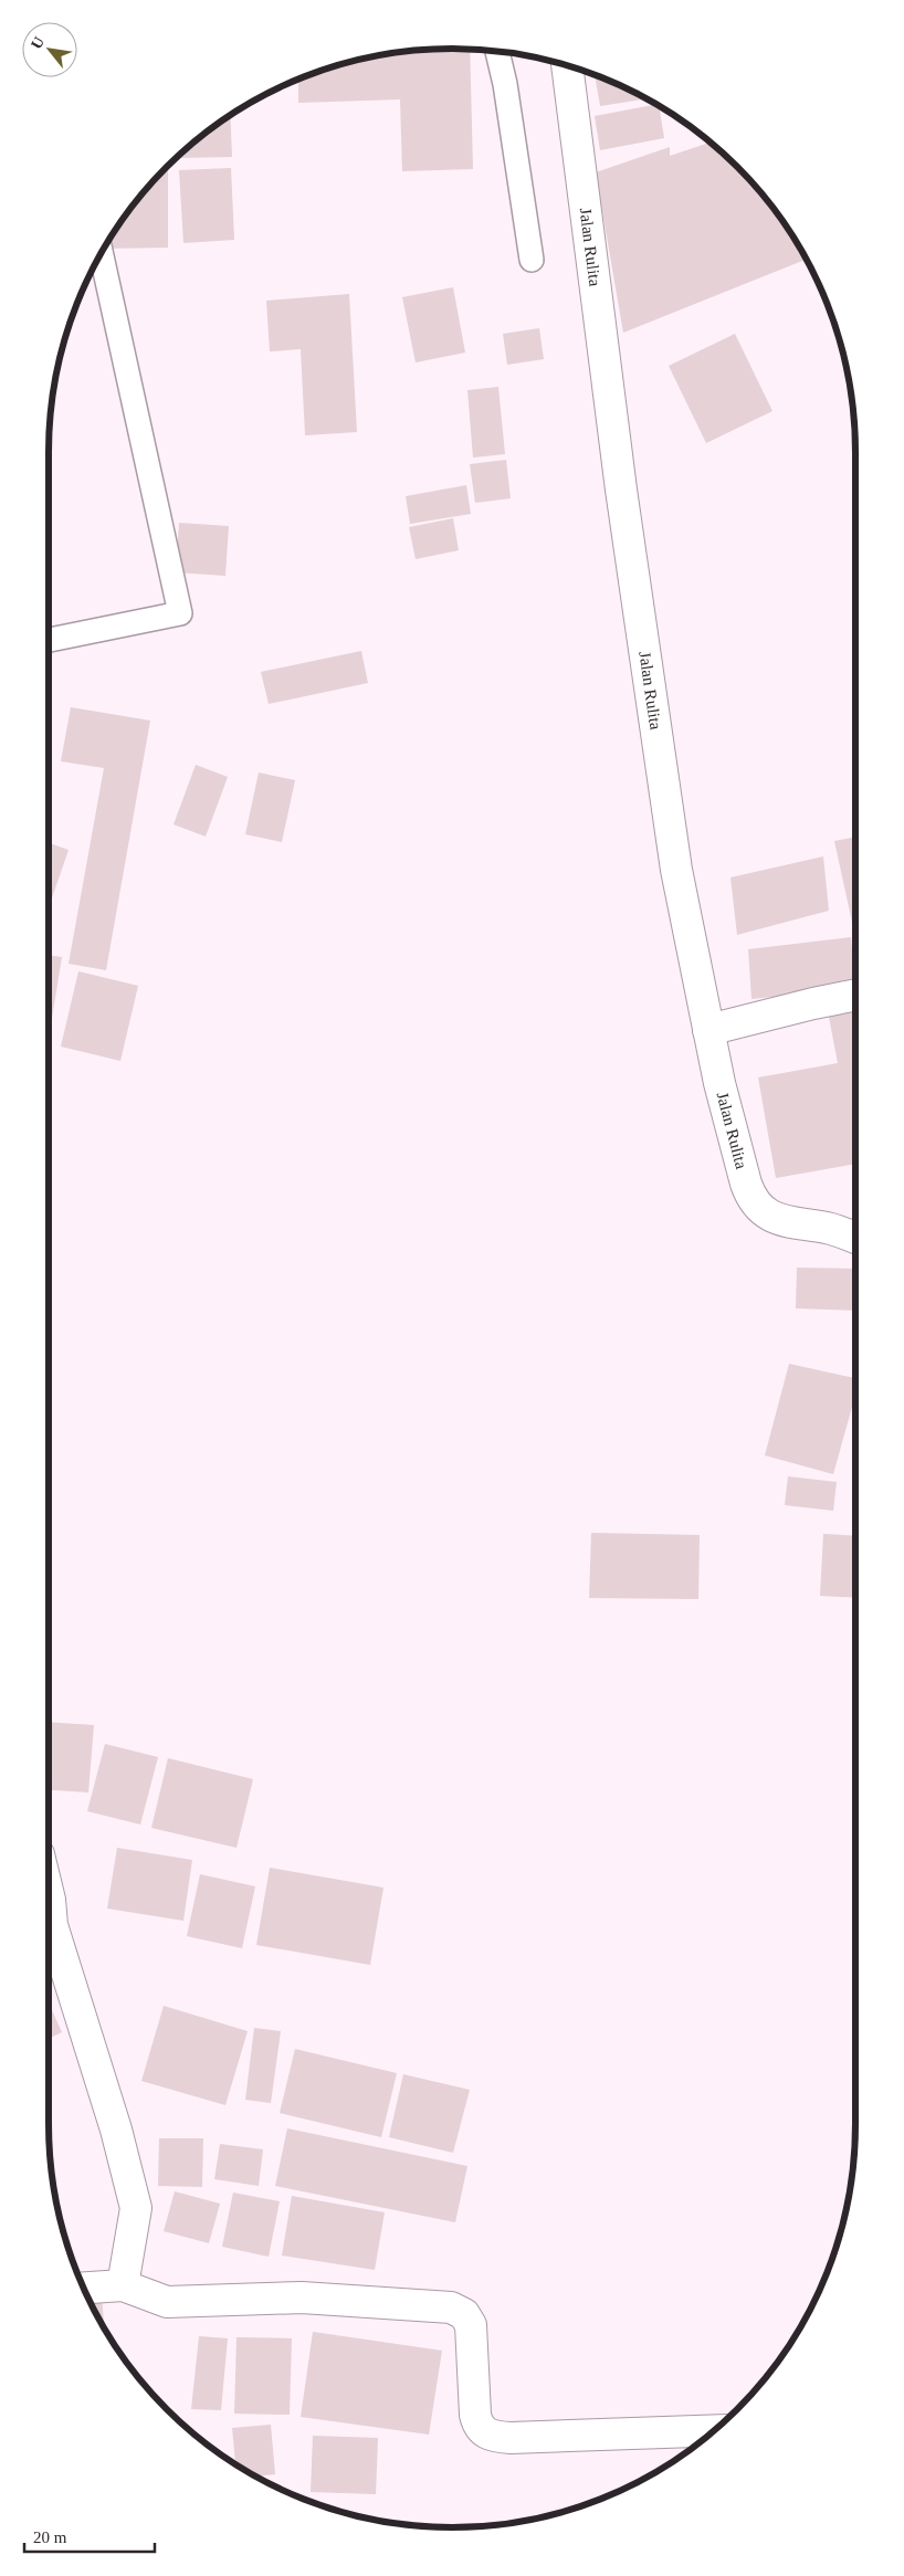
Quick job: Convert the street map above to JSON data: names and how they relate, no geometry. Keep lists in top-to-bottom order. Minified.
{"streets":{"street":["Jalan Rulita"]},"scale_bar":"20 m","north":"top left"}
